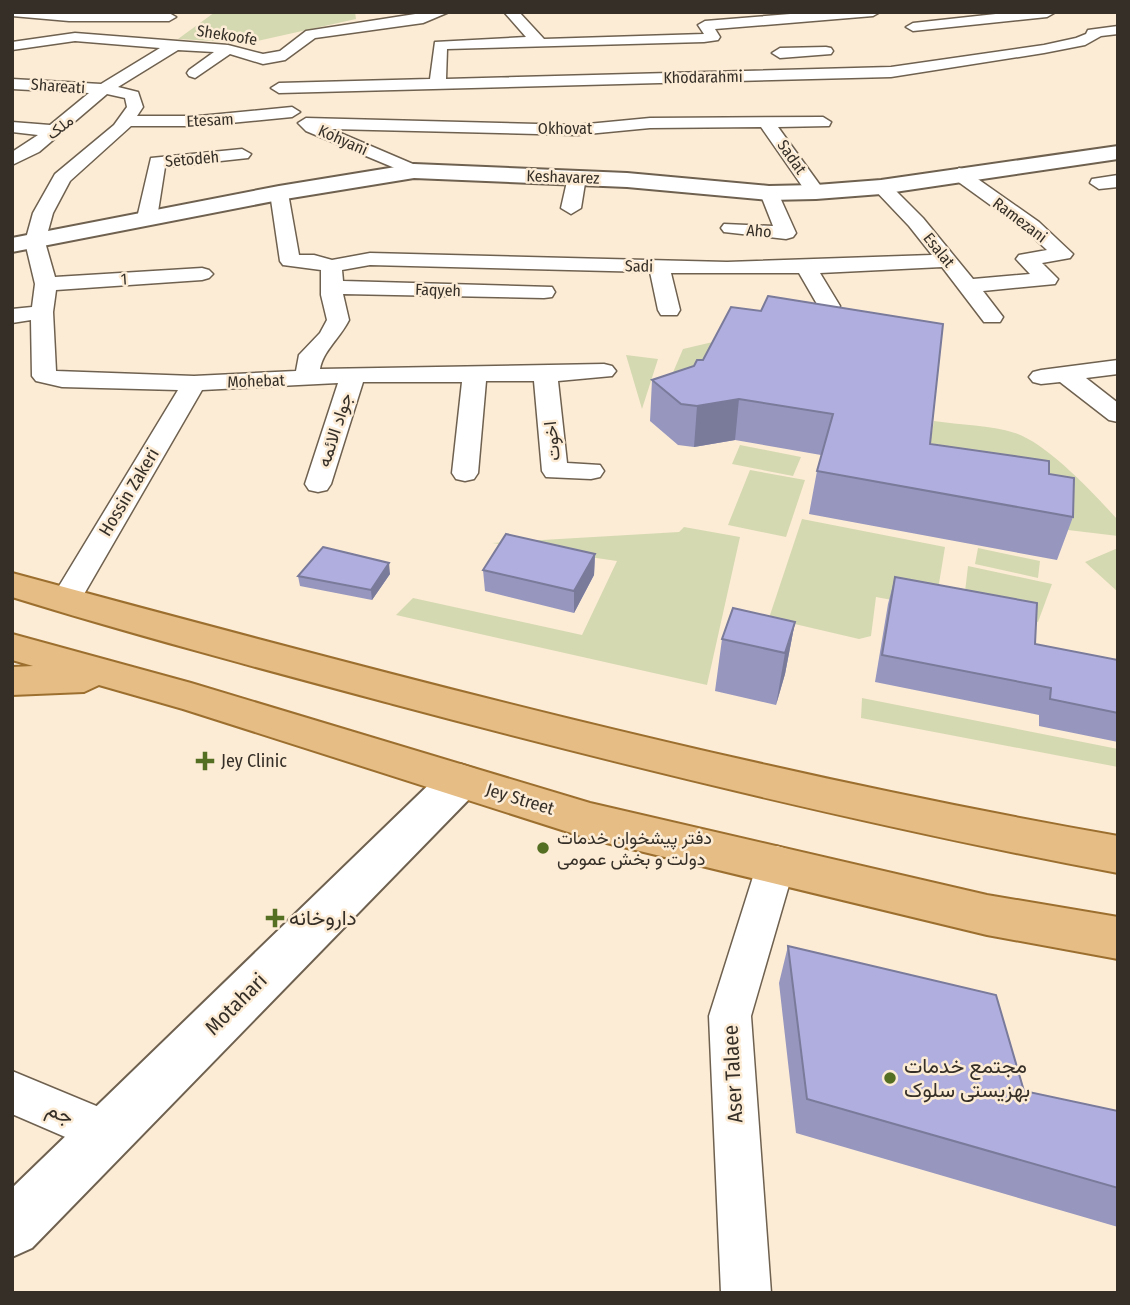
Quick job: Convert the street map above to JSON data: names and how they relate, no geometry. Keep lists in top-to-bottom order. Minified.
{"streets":{"main road":["Jey Street"],"street":["Shekoofe","Khodarahmi","Shareati","Etesam","ملک","Okhovat","Kohyani","Sadat","Setodeh","Keshavarez","Ramezani","Aho","Esalat","Sadi","1","Faqyeh","Mohebat","جواد الائمه","اخوت","Hossin Zakeri","Motahari","Aser Talaee","جم"]},"crossings":[["Shekoofe","Shareati"],["Shareati","ملک"],["Etesam","Okhovat"],["Etesam","Kohyani"],["Okhovat","Kohyani"],["Okhovat","Sadat"],["Kohyani","Keshavarez"],["Sadat","Keshavarez"],["Setodeh","Keshavarez"],["Keshavarez","Ramezani"],["Keshavarez","Aho"],["Keshavarez","Esalat"],["Keshavarez","Mohebat"],["Ramezani","Esalat"],["Esalat","Sadi"],["Sadi","Faqyeh"],["1","Mohebat"],["Mohebat","جواد الائمه"],["Mohebat","اخوت"],["Mohebat","Hossin Zakeri"],["Jey Street","Motahari"],["Jey Street","Aser Talaee"],["Motahari","جم"]],"places":{"health":["Jey Clinic","داروخانه"],"other":["دفتر پیشخوان خدمات دولت و بخش عمومی","مجتمع خدمات بهزیستی سلوک"]}}
